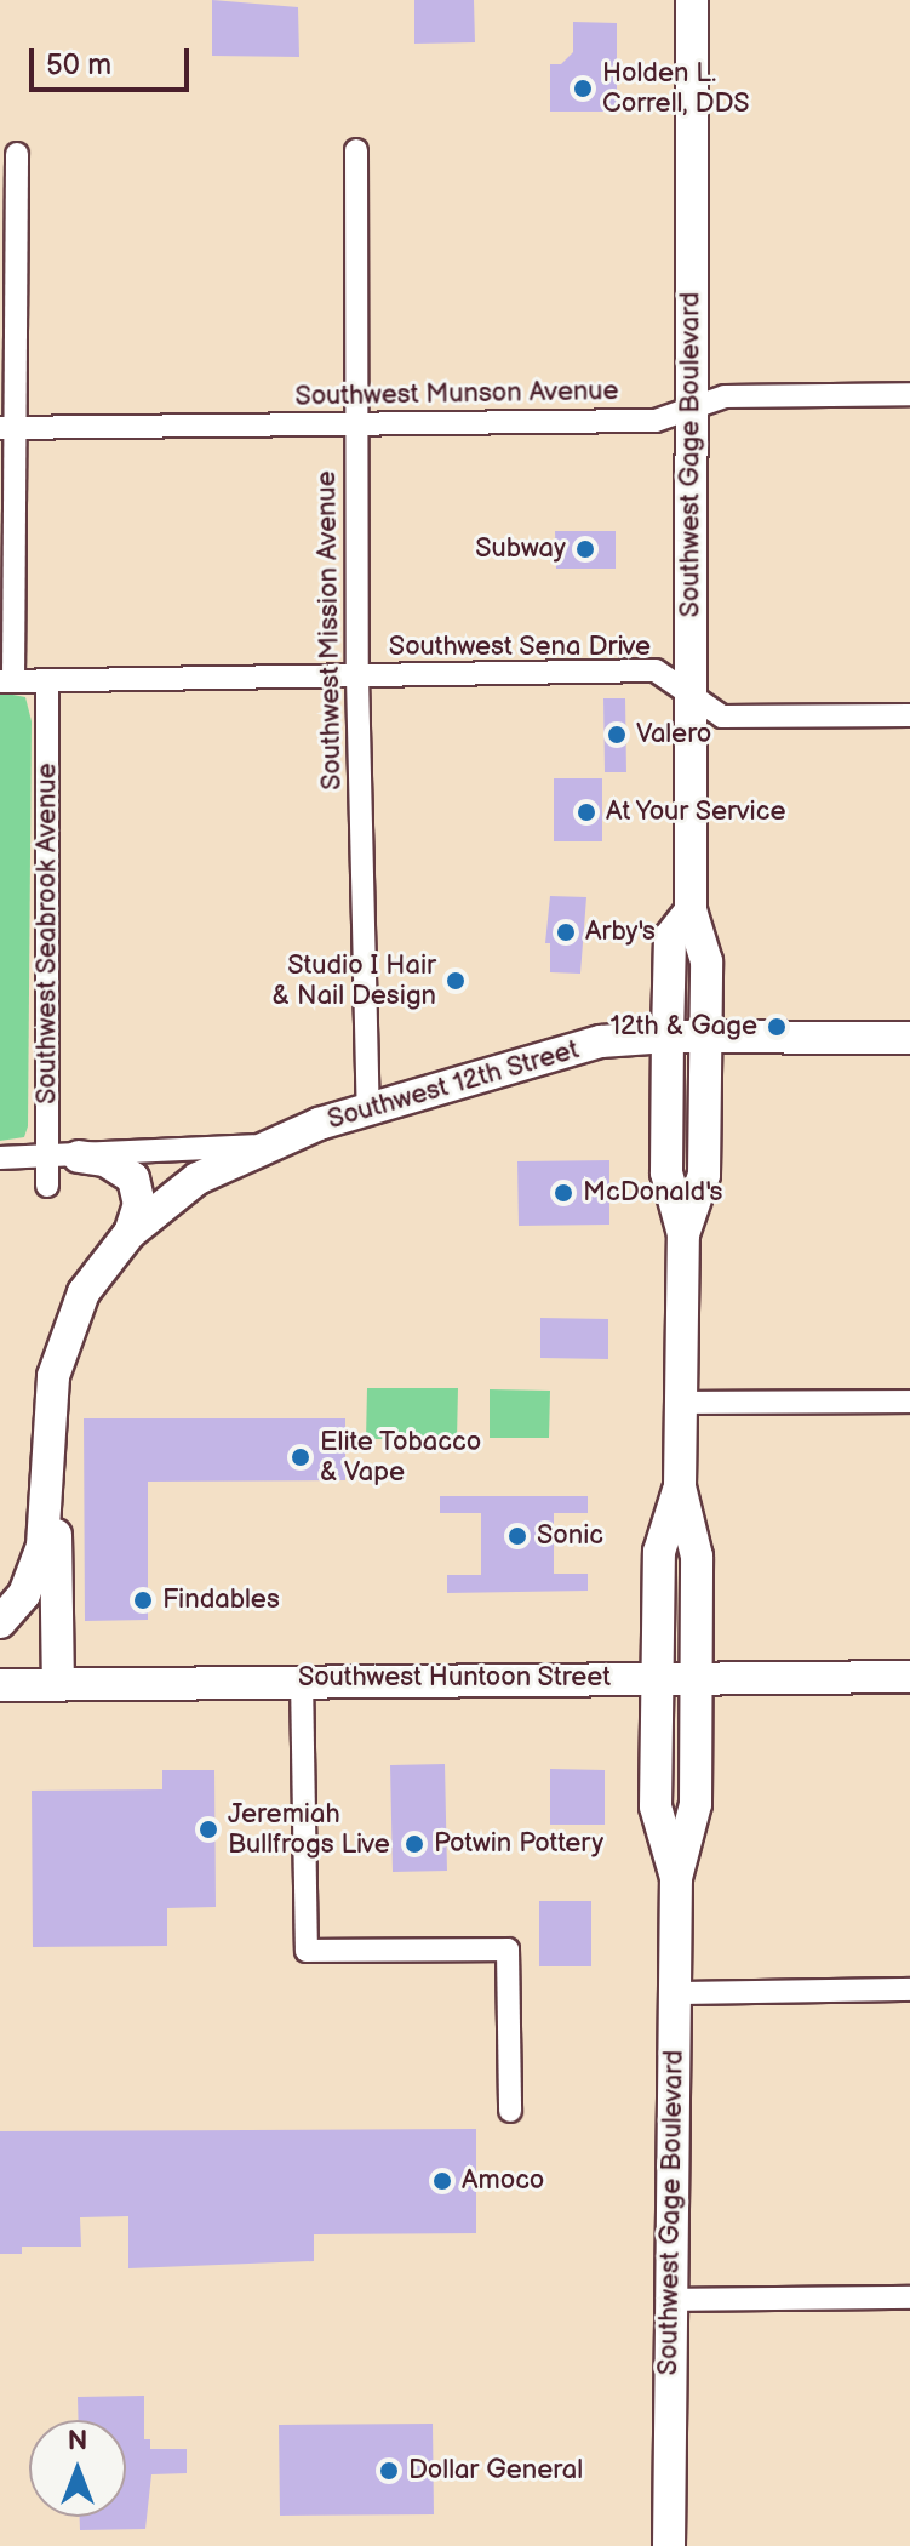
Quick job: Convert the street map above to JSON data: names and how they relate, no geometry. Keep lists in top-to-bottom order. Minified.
{"streets":{"main road":["Southwest Gage Boulevard","Southwest 12th Street","Southwest Huntoon Street"],"street":["Southwest Munson Avenue","Southwest Mission Avenue","Southwest Sena Drive","Southwest Seabrook Avenue"]},"crossings":[["Southwest Munson Avenue","Southwest Gage Boulevard"],["Southwest Munson Avenue","Southwest Mission Avenue"],["Southwest Gage Boulevard","Southwest Sena Drive"],["Southwest Gage Boulevard","Southwest 12th Street"],["Southwest Gage Boulevard","Southwest Huntoon Street"],["Southwest Mission Avenue","Southwest Sena Drive"],["Southwest Mission Avenue","Southwest 12th Street"],["Southwest Sena Drive","Southwest Seabrook Avenue"],["Southwest Seabrook Avenue","Southwest 12th Street"]],"places":["Holden L. Correll, DDS","Subway","Valero","At Your Service","Arby's","Studio I Hair & Nail Design","12th & Gage","McDonald's","Elite Tobacco & Vape","Sonic","Findables","Jeremiah Bullfrogs Live","Potwin Pottery","Amoco","Dollar General"],"scale_bar":"50 m","north":"top"}
